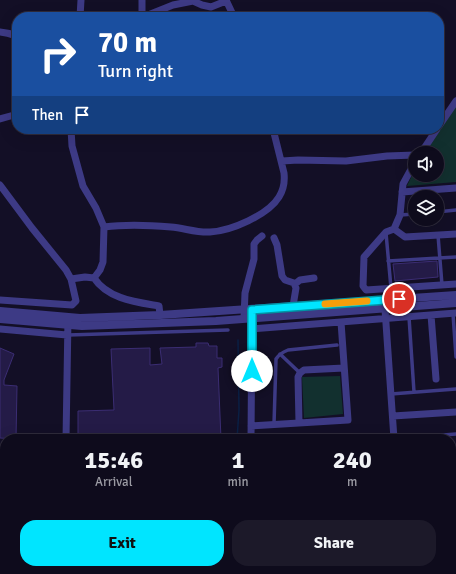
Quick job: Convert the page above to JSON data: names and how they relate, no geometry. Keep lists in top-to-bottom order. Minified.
{"page":{"turn":["70 m","Turn right"],"then":"Then","eta":["15:46","Arrival","1","min","240","m"],"buttons":["Exit","Share"]}}
